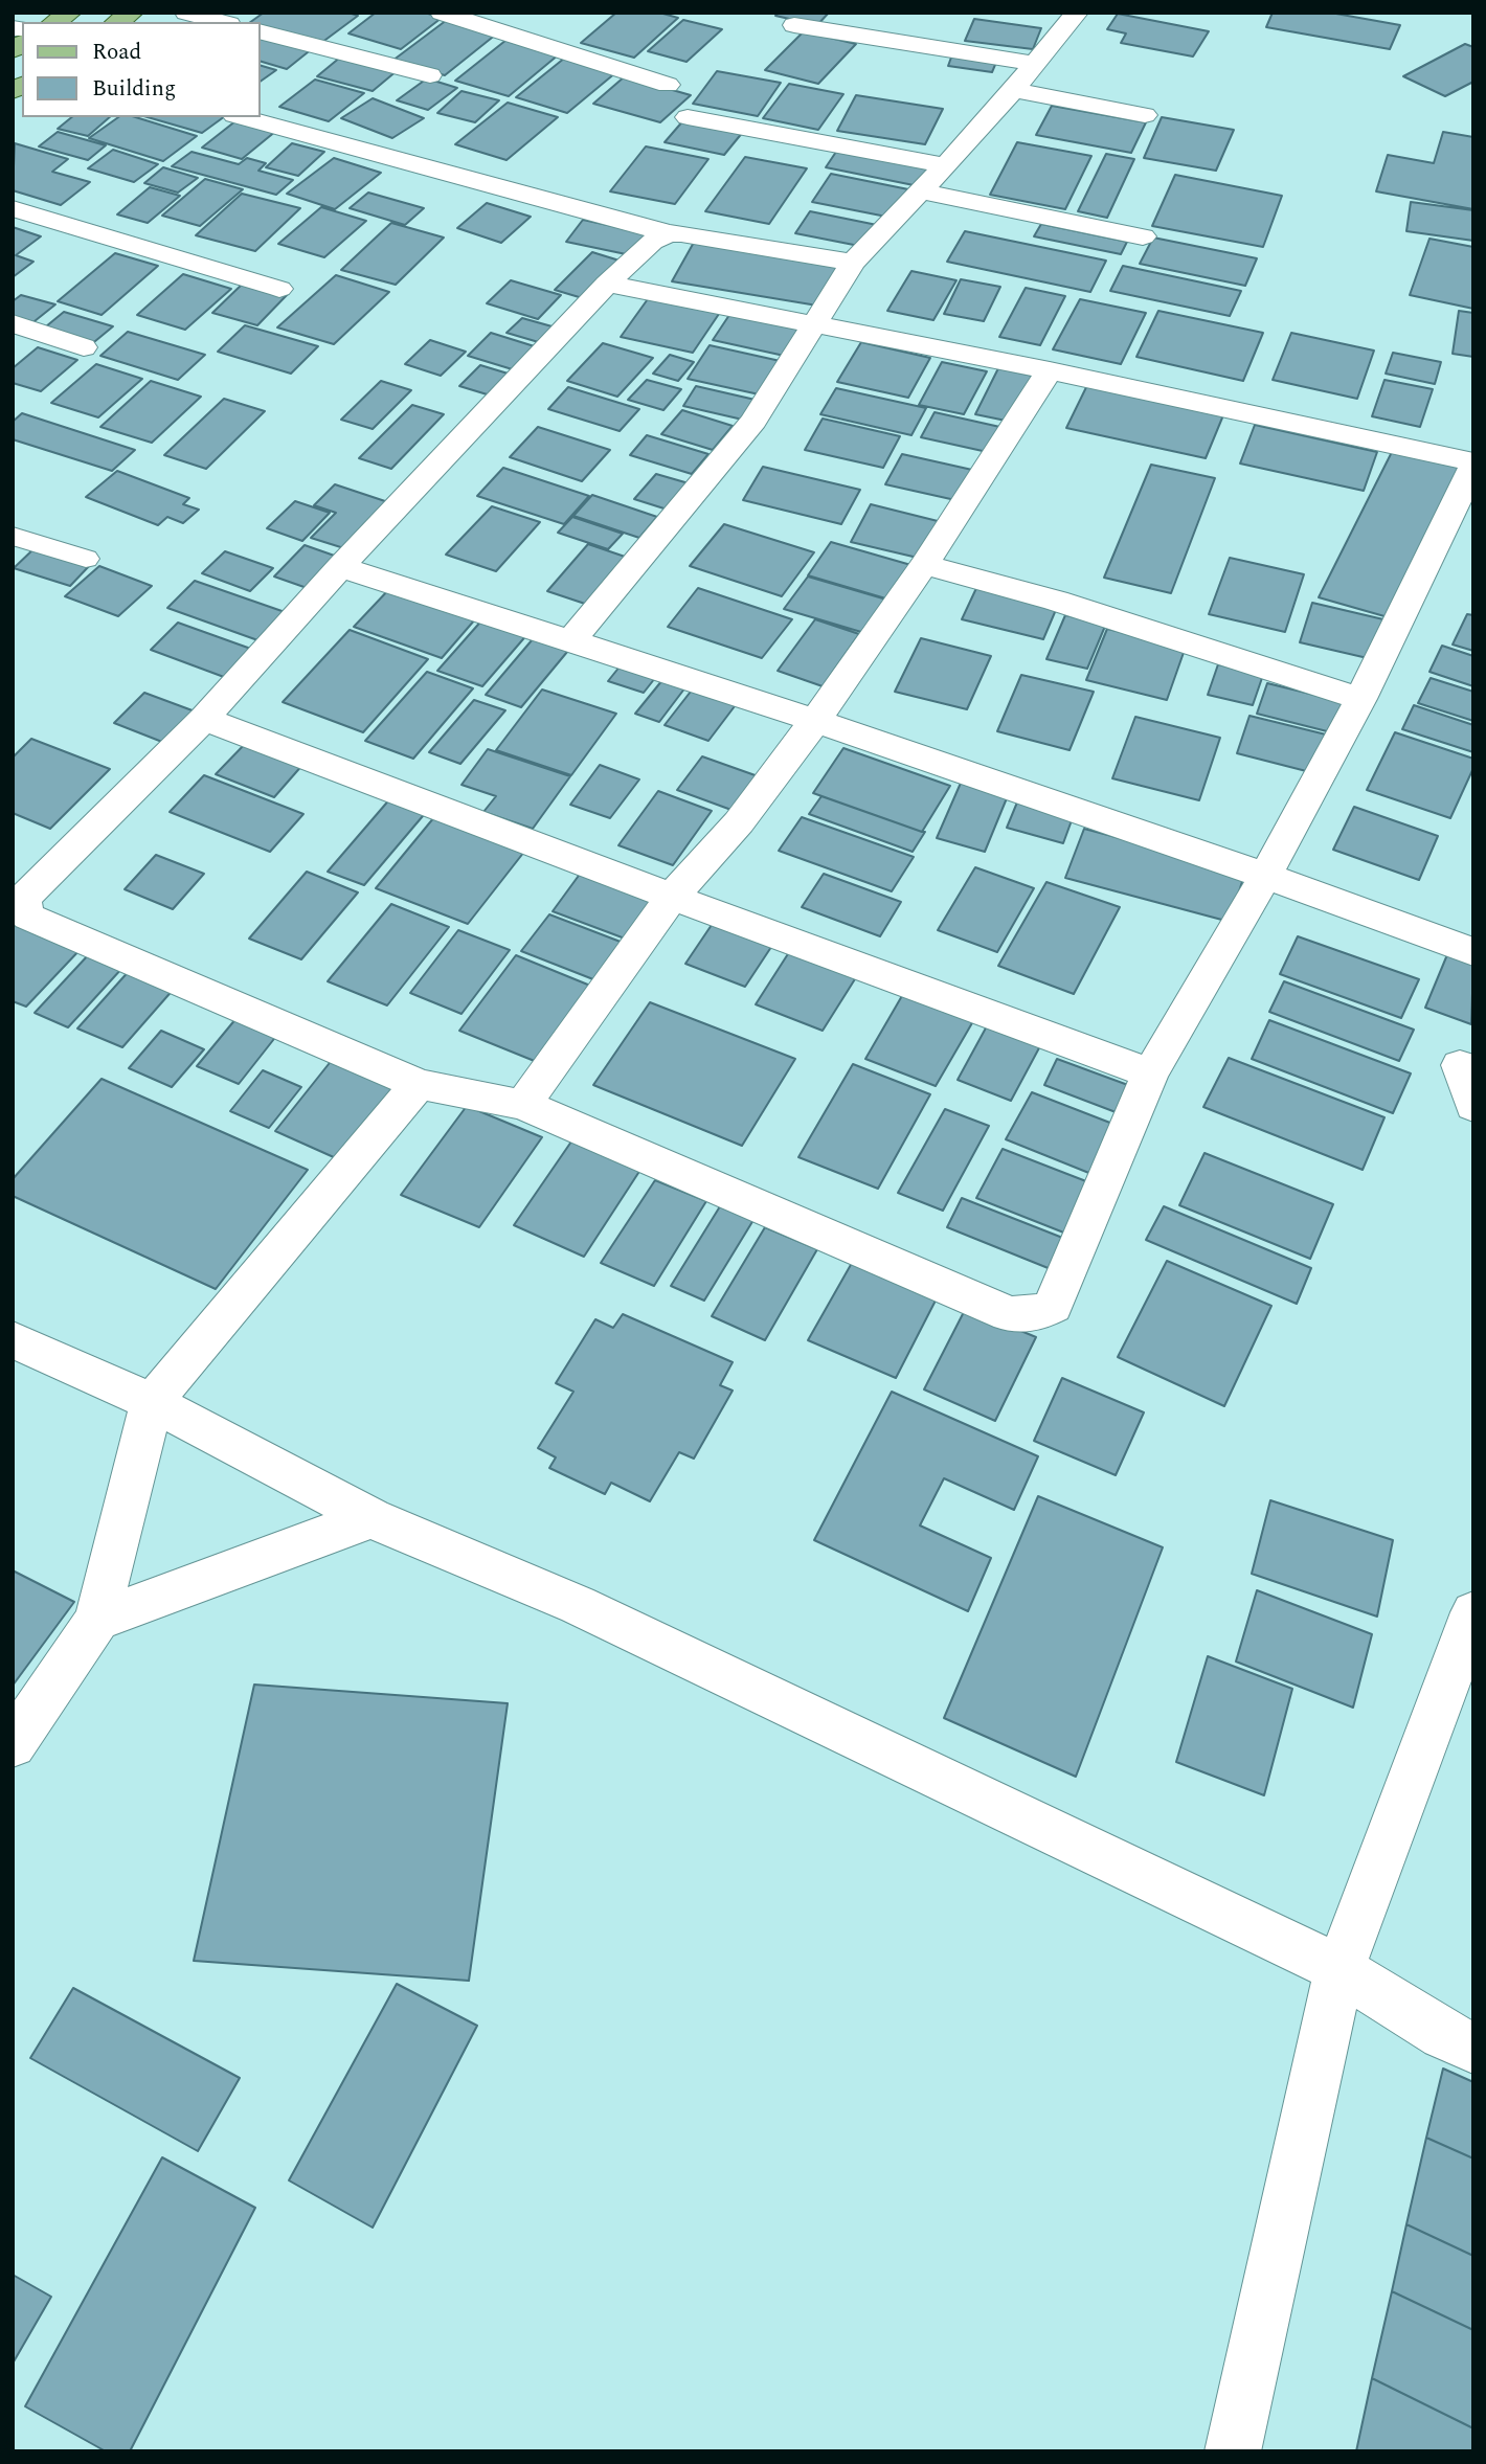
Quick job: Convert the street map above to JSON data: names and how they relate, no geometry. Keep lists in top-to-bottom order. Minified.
{"legend":["Road","Building"]}
